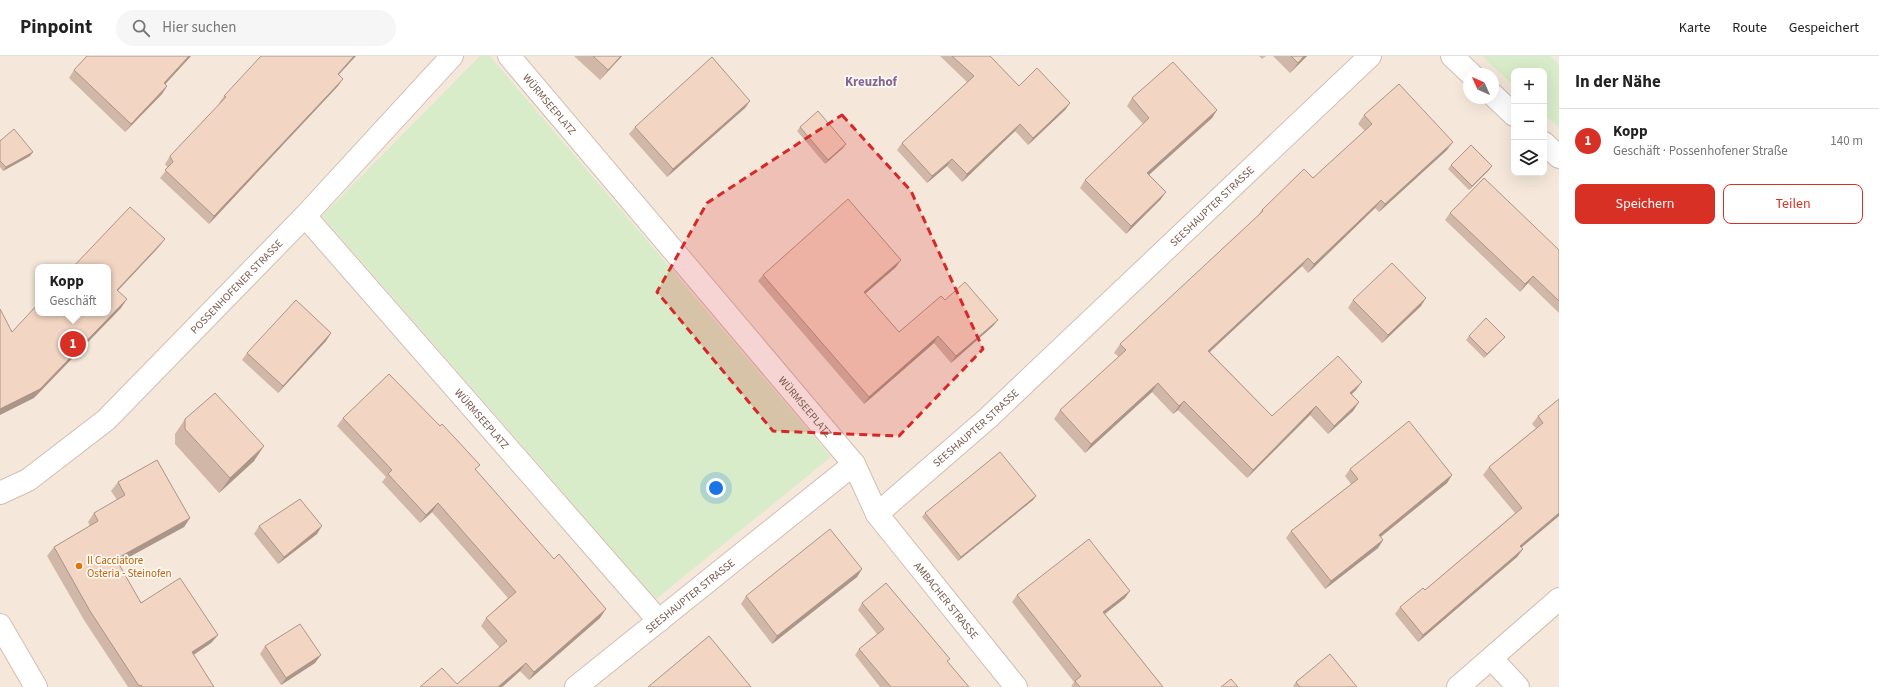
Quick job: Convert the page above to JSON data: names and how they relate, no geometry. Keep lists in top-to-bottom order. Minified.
{"streets":{"street":["WÜRMSEEPLATZ","SEESHAUPTER STRASSE","POSSENHOFENER STRASSE","AMBACHER STRASSE"]},"crossings":[["WÜRMSEEPLATZ","SEESHAUPTER STRASSE"],["WÜRMSEEPLATZ","POSSENHOFENER STRASSE"],["SEESHAUPTER STRASSE","AMBACHER STRASSE"]],"districts":["Kreuzhof"],"places":["Il Cacciatore Osteria - Steinofen"],"north":"top left","page":{"header":"Pinpoint","search":"Hier suchen","nav":["Karte","Route","Gespeichert"],"heading":"In der Nähe","map_buttons":["+","−"],"list":[{"mark":"1","name":"Kopp","note":"Geschäft · Possenhofener Straße","value":"140 m"}],"buttons":["Speichern","Teilen"],"popup":["Kopp","Geschäft"],"pins":"1"}}
